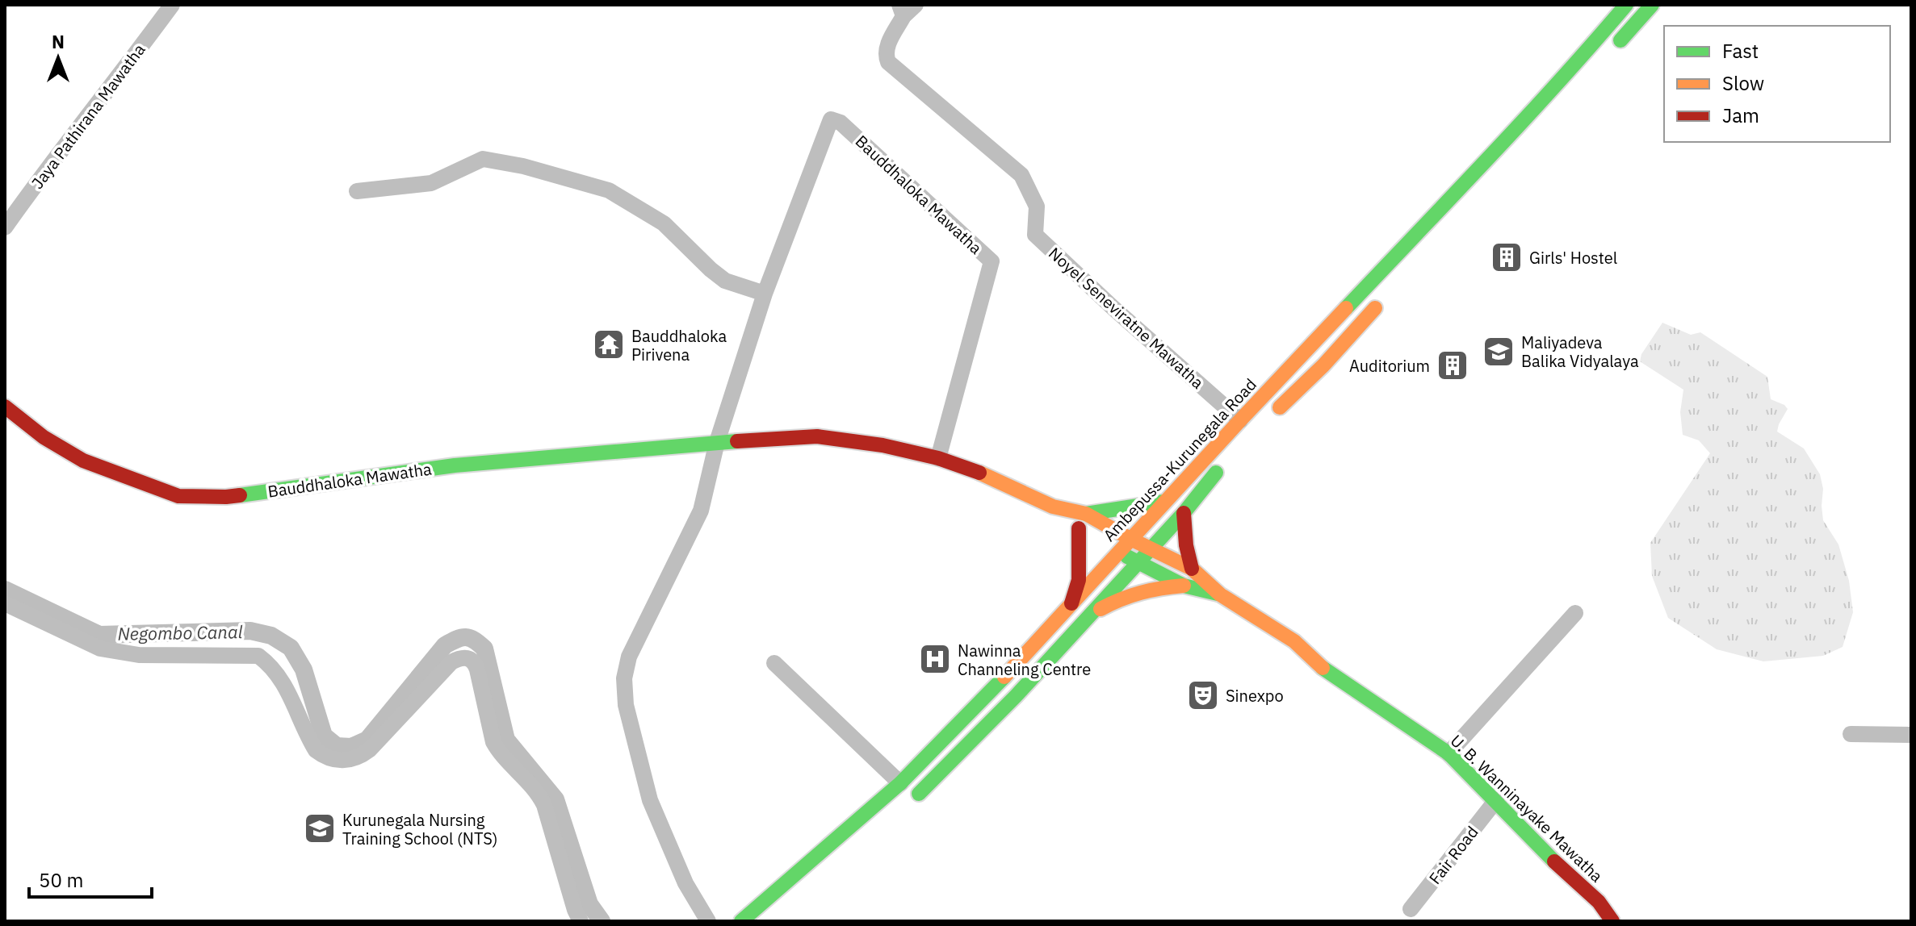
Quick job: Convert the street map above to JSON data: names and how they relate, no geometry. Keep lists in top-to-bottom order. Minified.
{"streets":{"main road":["Bauddhaloka Mawatha","Ambepussa-Kurunegala Road","U. B. Wanninayake Mawatha"],"street":["Jaya Pathirana Mawatha","Noyel Seneviratne Mawatha","Fair Road"]},"crossings":[["Bauddhaloka Mawatha","Ambepussa-Kurunegala Road"],["Bauddhaloka Mawatha","U. B. Wanninayake Mawatha"],["Noyel Seneviratne Mawatha","Ambepussa-Kurunegala Road"],["Ambepussa-Kurunegala Road","U. B. Wanninayake Mawatha"],["U. B. Wanninayake Mawatha","Fair Road"]],"water":["Negombo Canal"],"places":{"building":["Girls' Hostel","Auditorium"],"temple":["Bauddhaloka Pirivena"],"school or university":["Maliyadeva Balika Vidyalaya","Kurunegala Nursing Training School (NTS)"],"hospital":["Nawinna Channeling Centre"],"theatre":["Sinexpo"]},"legend":["Fast","Slow","Jam"],"scale_bar":"50 m","north":"top"}
